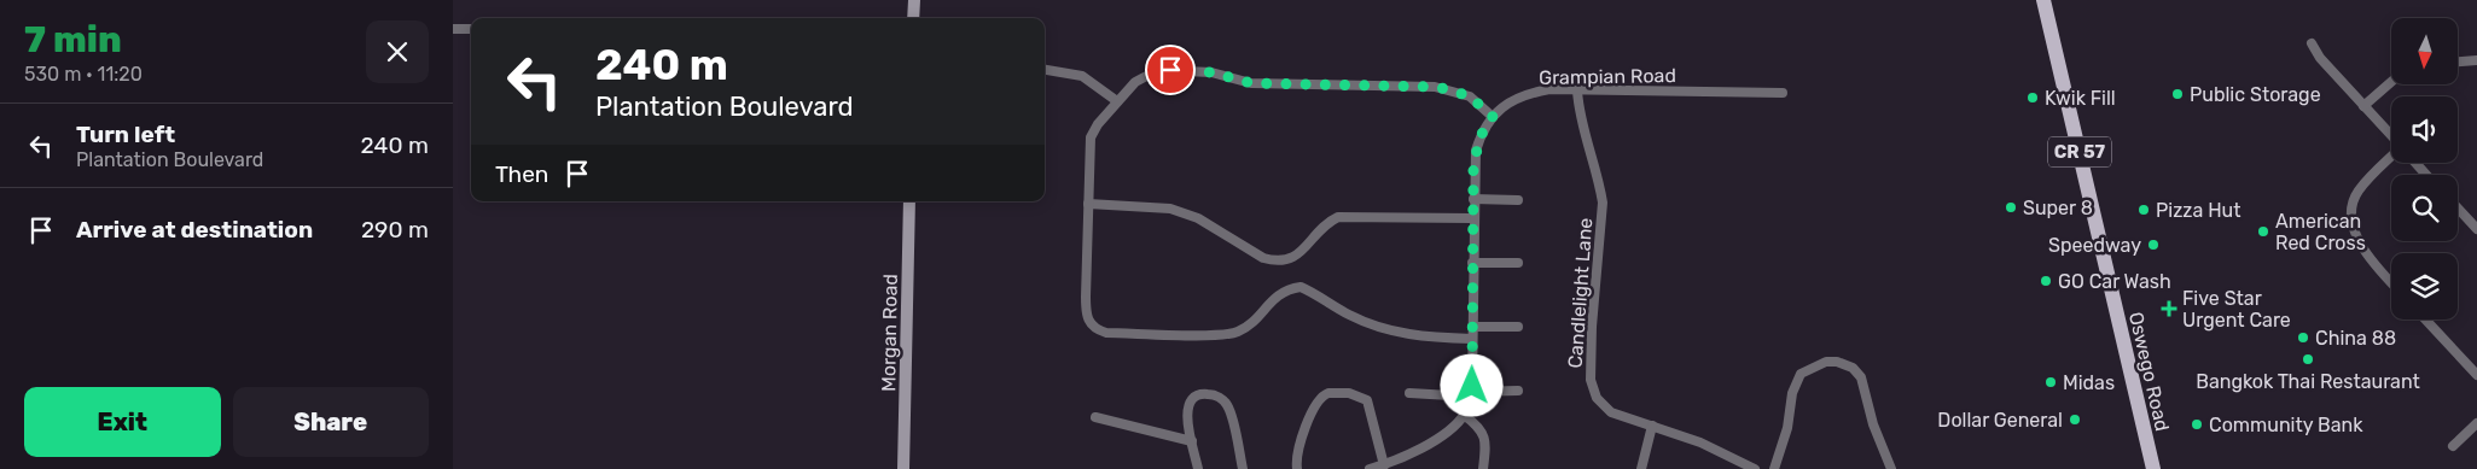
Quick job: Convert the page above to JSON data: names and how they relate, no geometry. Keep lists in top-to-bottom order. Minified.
{"streets":{"main road":["CR 57","Oswego Road"],"street":["Grampian Road","Candlelight Lane","Morgan Road"]},"crossings":[["Grampian Road","Candlelight Lane"]],"places":{"other":["Public Storage","Kwik Fill","Super 8","Pizza Hut","American Red Cross","Speedway","GO Car Wash","China 88","Bangkok Thai Restaurant","Midas","Dollar General","Community Bank"],"health":["Five Star Urgent Care"]},"north":"bottom","page":{"heading":["7 min","530 m · 11:20"],"turn":["240 m","Plantation Boulevard"],"list":[{"name":"Turn left","note":"Plantation Boulevard","value":"240 m"},{"name":"Arrive at destination","value":"290 m"}],"then":"Then","buttons":["Exit","Share"]}}
